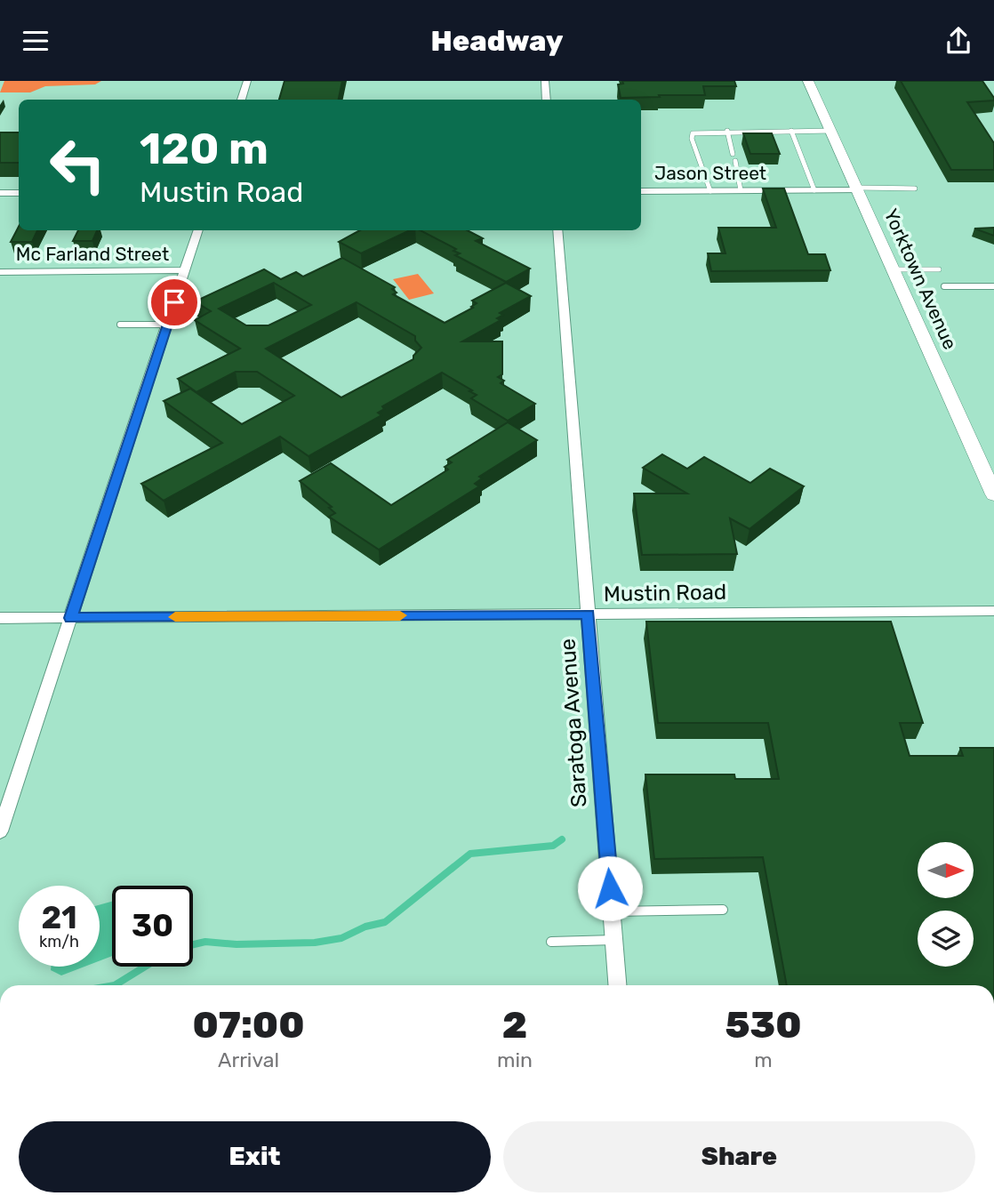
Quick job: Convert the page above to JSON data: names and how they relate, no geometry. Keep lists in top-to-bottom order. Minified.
{"streets":{"main road":["Yorktown Avenue"],"street":["Jason Street","Mc Farland Street","Mustin Road","Saratoga Avenue"]},"crossings":[["Jason Street","Yorktown Avenue"],["Mustin Road","Saratoga Avenue"]],"north":"right","page":{"header":"Headway","turn":["120 m","Mustin Road"],"speed":"21 km/h","limit":"30","eta":["07:00","Arrival","2","min","530","m"],"buttons":["Exit","Share"]}}
